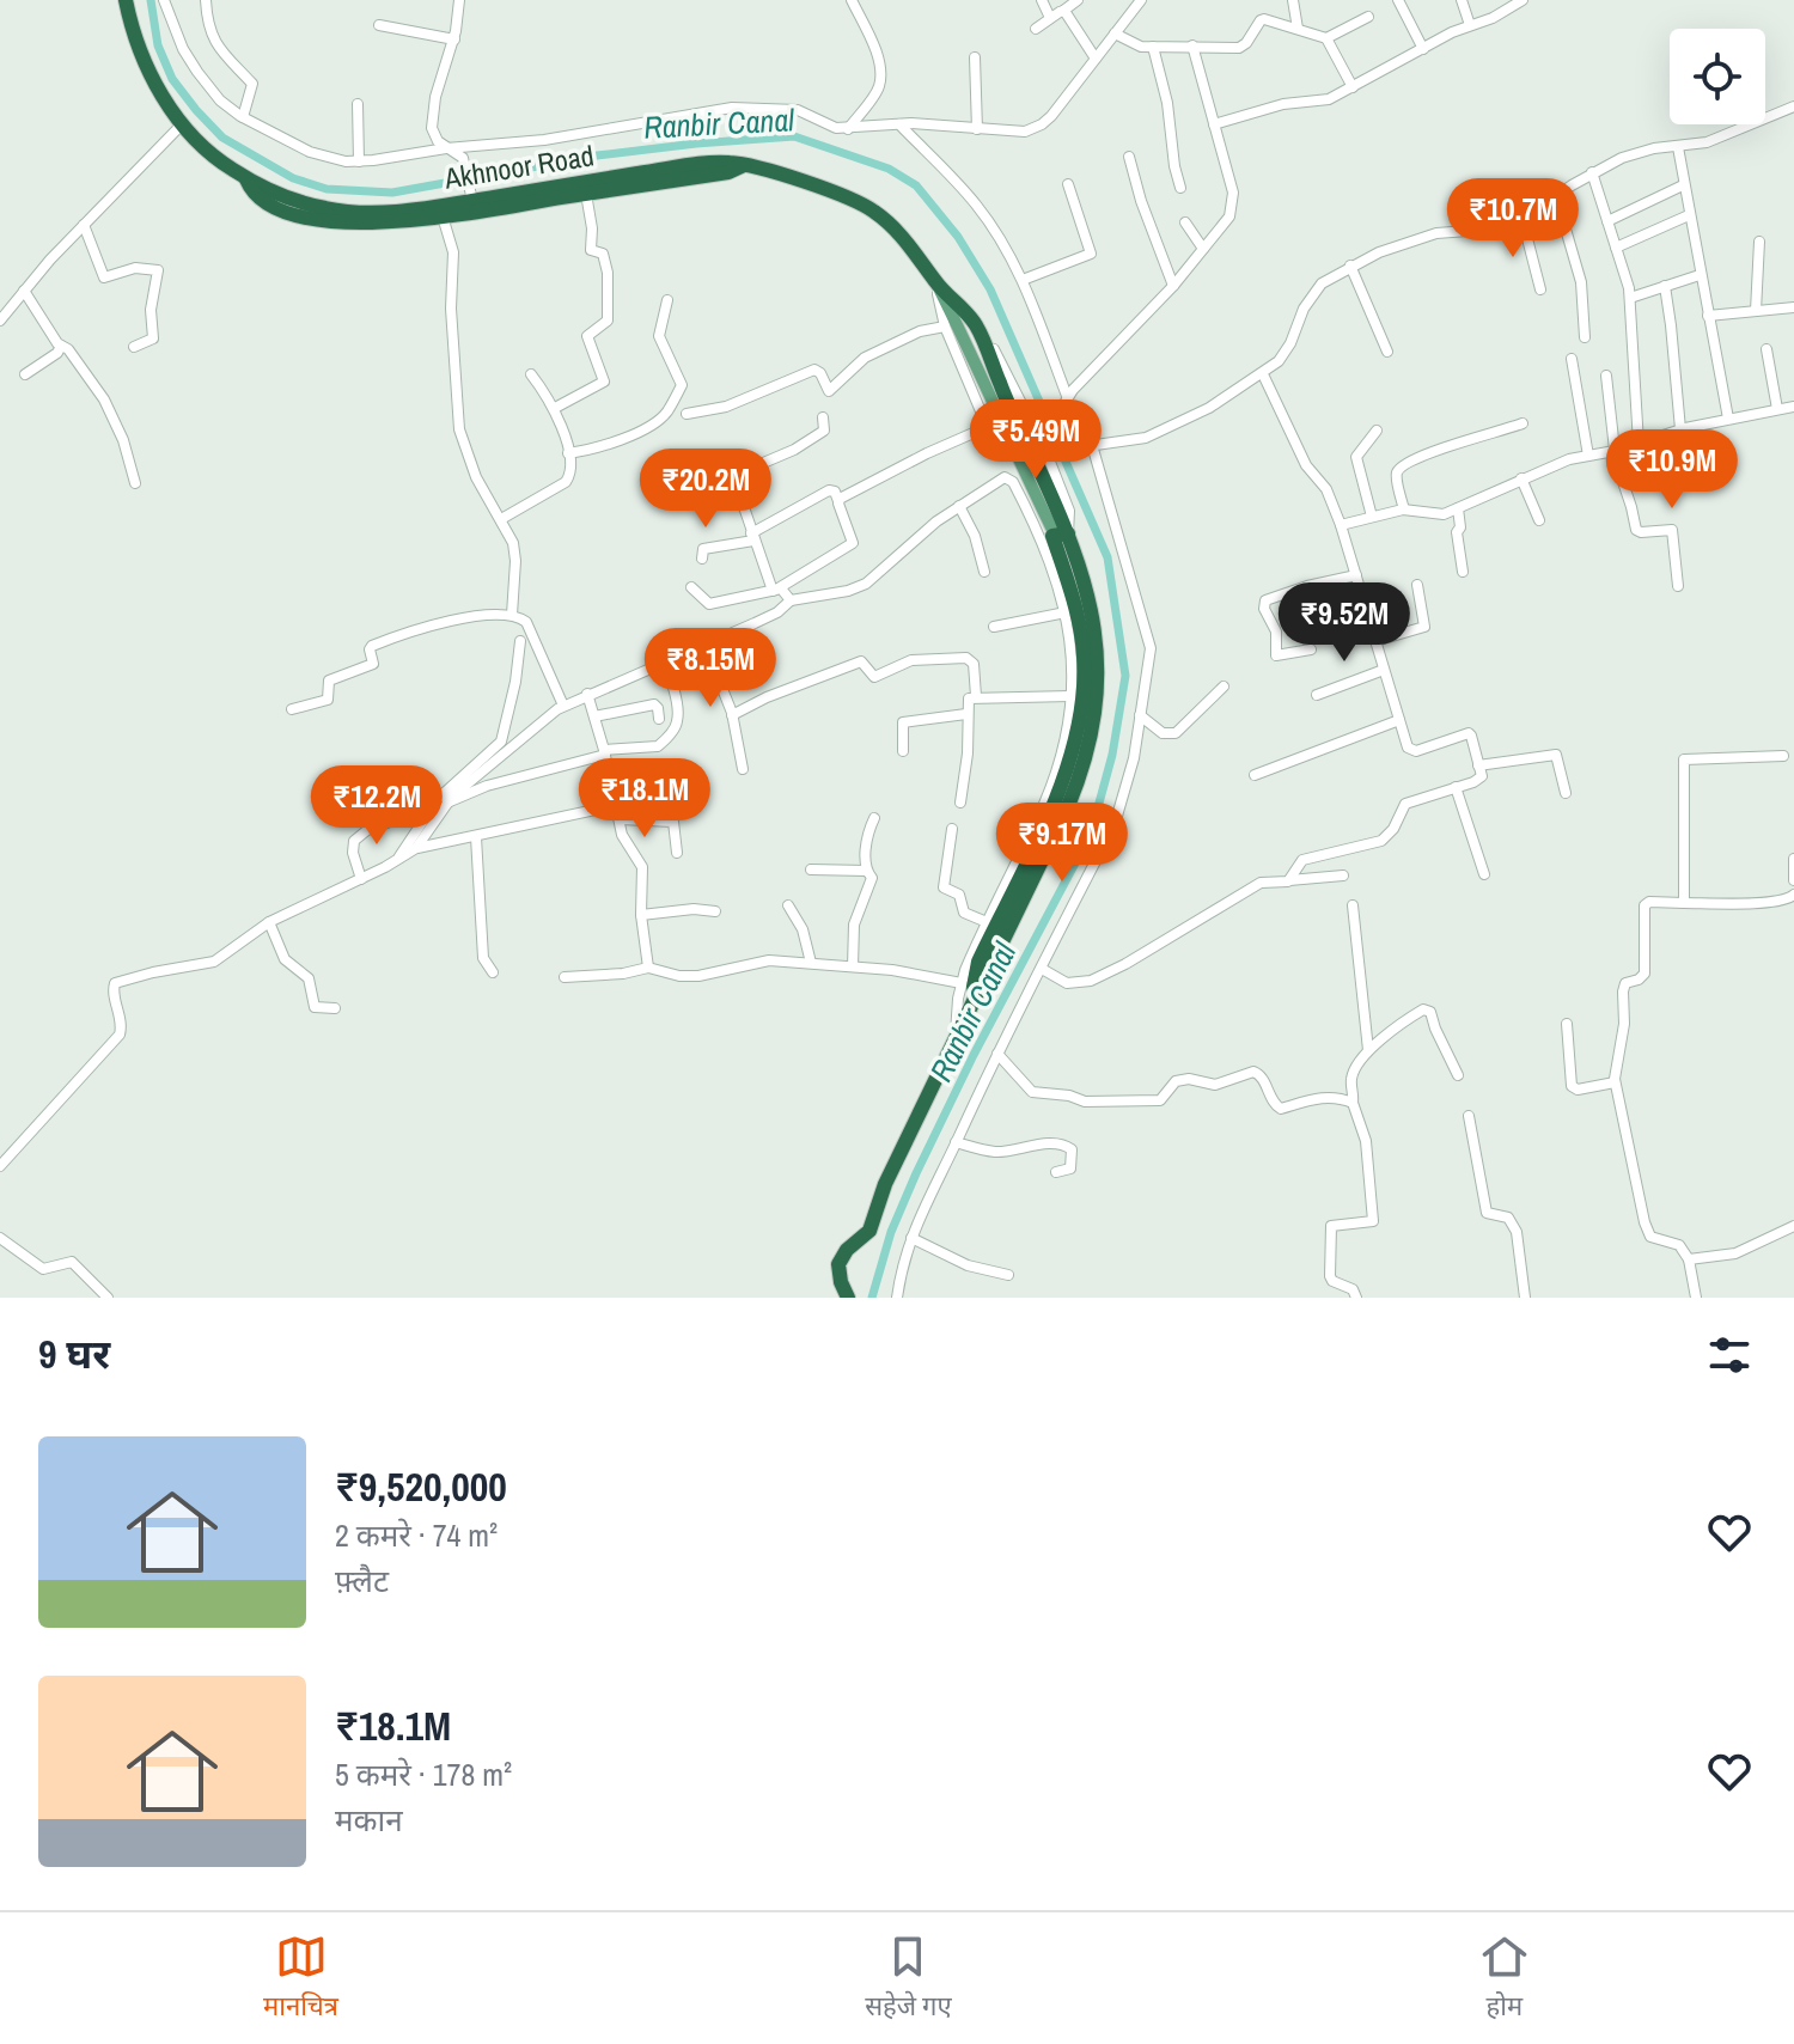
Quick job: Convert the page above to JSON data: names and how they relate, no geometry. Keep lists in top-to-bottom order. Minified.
{"streets":{"highway":["Akhnoor Road"]},"water":["Ranbir Canal"],"page":{"price":["₹10.7M","₹5.49M","₹10.9M","₹20.2M","₹9.52M","₹8.15M","₹18.1M","₹12.2M","₹9.17M"],"heading":"9 घर","list":[{"name":"₹9,520,000","note":"2 कमरे · 74 m² · फ़्लैट"},{"name":"₹18.1M","note":"5 कमरे · 178 m² · मकान"}],"tabs":["मानचित्र","सहेजे गए","होम"]}}
